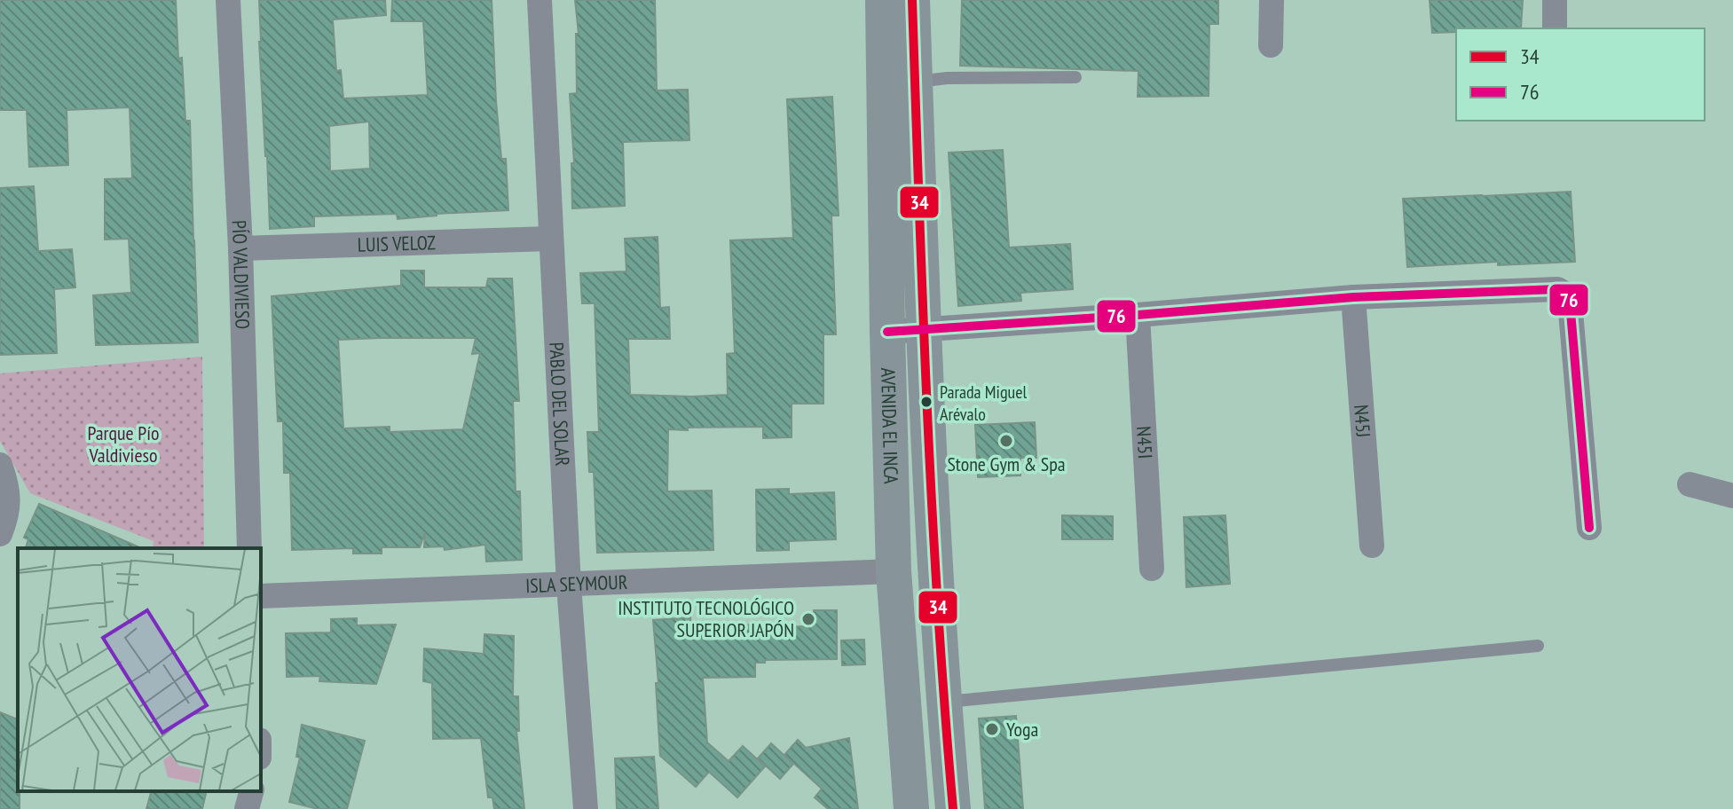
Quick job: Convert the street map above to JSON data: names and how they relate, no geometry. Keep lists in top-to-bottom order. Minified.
{"streets":{"main road":["AVENIDA EL INCA"],"street":["LUIS VELOZ","PÍO VALDIVIESO","PABLO DEL SOLAR","N45J","N45I","ISLA SEYMOUR"]},"crossings":[["LUIS VELOZ","PÍO VALDIVIESO"],["LUIS VELOZ","PABLO DEL SOLAR"],["PABLO DEL SOLAR","ISLA SEYMOUR"],["AVENIDA EL INCA","ISLA SEYMOUR"]],"parks":["Parque Pío Valdivieso"],"places":["Parada Miguel Arévalo","Stone Gym & Spa","INSTITUTO TECNOLÓGICO SUPERIOR JAPÓN","Yoga"],"lines":["transit line 34","transit line 76"],"legend":["34","76"]}
